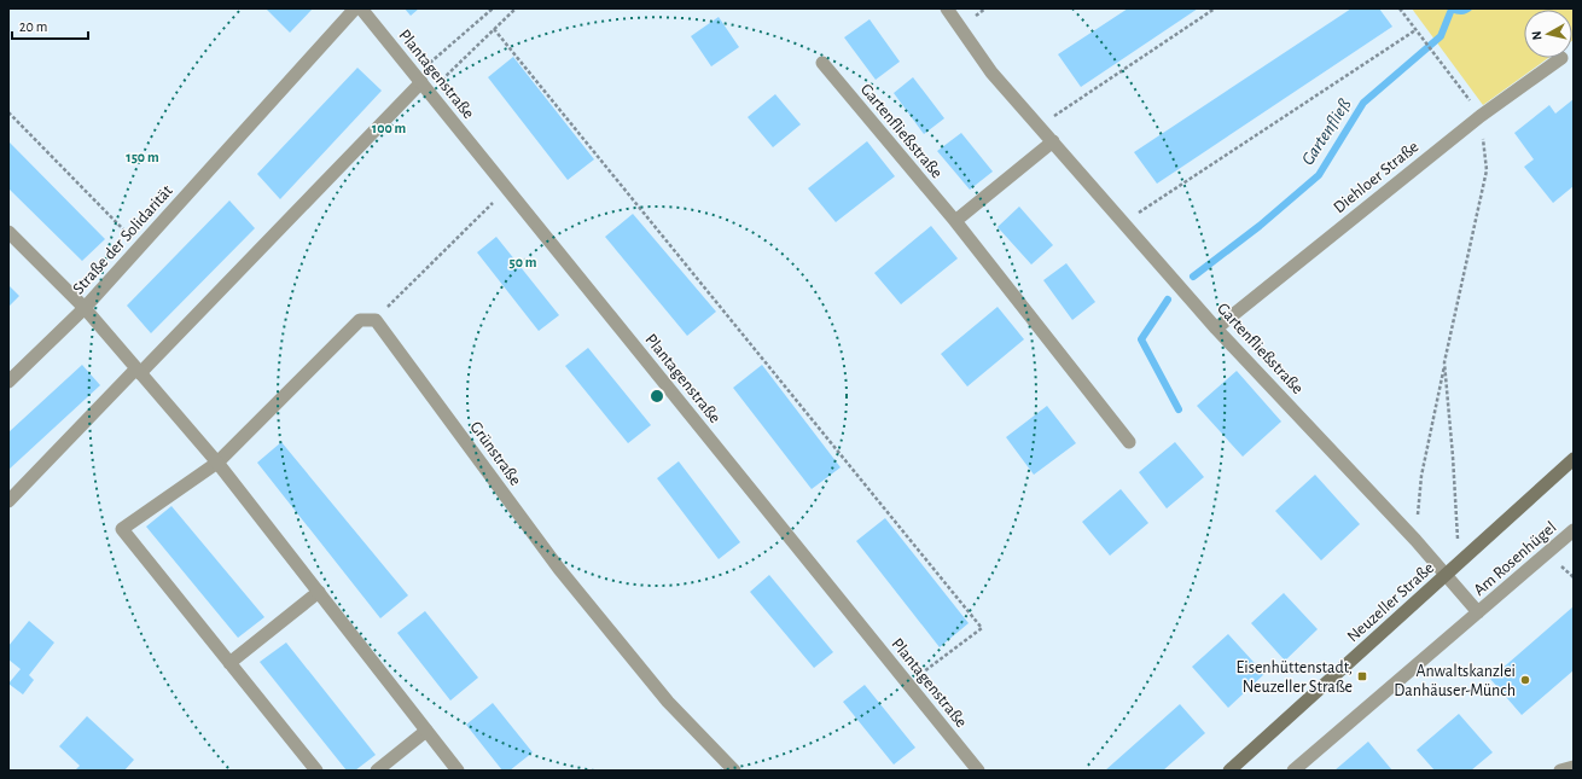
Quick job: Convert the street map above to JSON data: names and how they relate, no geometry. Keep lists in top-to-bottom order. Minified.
{"streets":{"main road":["Neuzeller Straße"],"street":["Plantagenstraße","Gartenfließstraße","Diehloer Straße","Straße der Solidarität","Grünstraße","Am Rosenhügel"]},"crossings":[["Gartenfließstraße","Diehloer Straße"],["Gartenfließstraße","Am Rosenhügel"],["Gartenfließstraße","Neuzeller Straße"],["Am Rosenhügel","Neuzeller Straße"]],"water":["Gartenfließ"],"places":{"transit":["Eisenhüttenstadt, Neuzeller Straße"],"other":["Anwaltskanzlei Danhäuser-Münch"]},"scale_bar":"20 m","north":"left","rings":["100 m","150 m","50 m"]}
